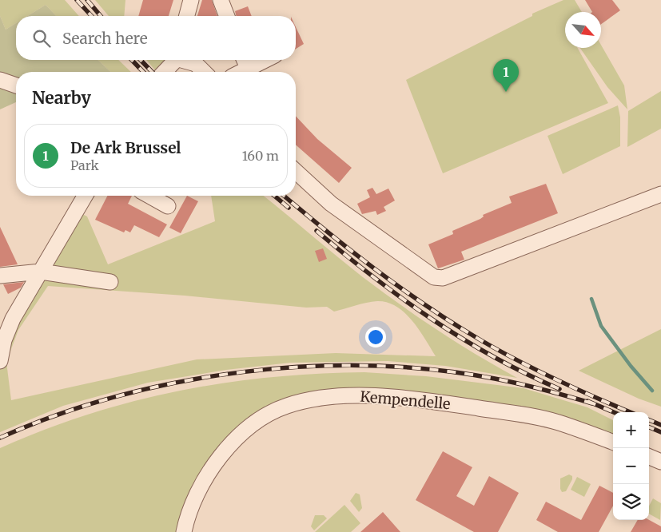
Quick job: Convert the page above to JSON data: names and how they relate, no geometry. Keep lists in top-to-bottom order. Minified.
{"streets":{"street":["Kempendelle"]},"north":"bottom right","page":{"search":"Search here","pins":"1","heading":"Nearby","list":[{"mark":"1","name":"De Ark Brussel","note":"Park","value":"160 m"}],"map_buttons":["+","−"]}}
